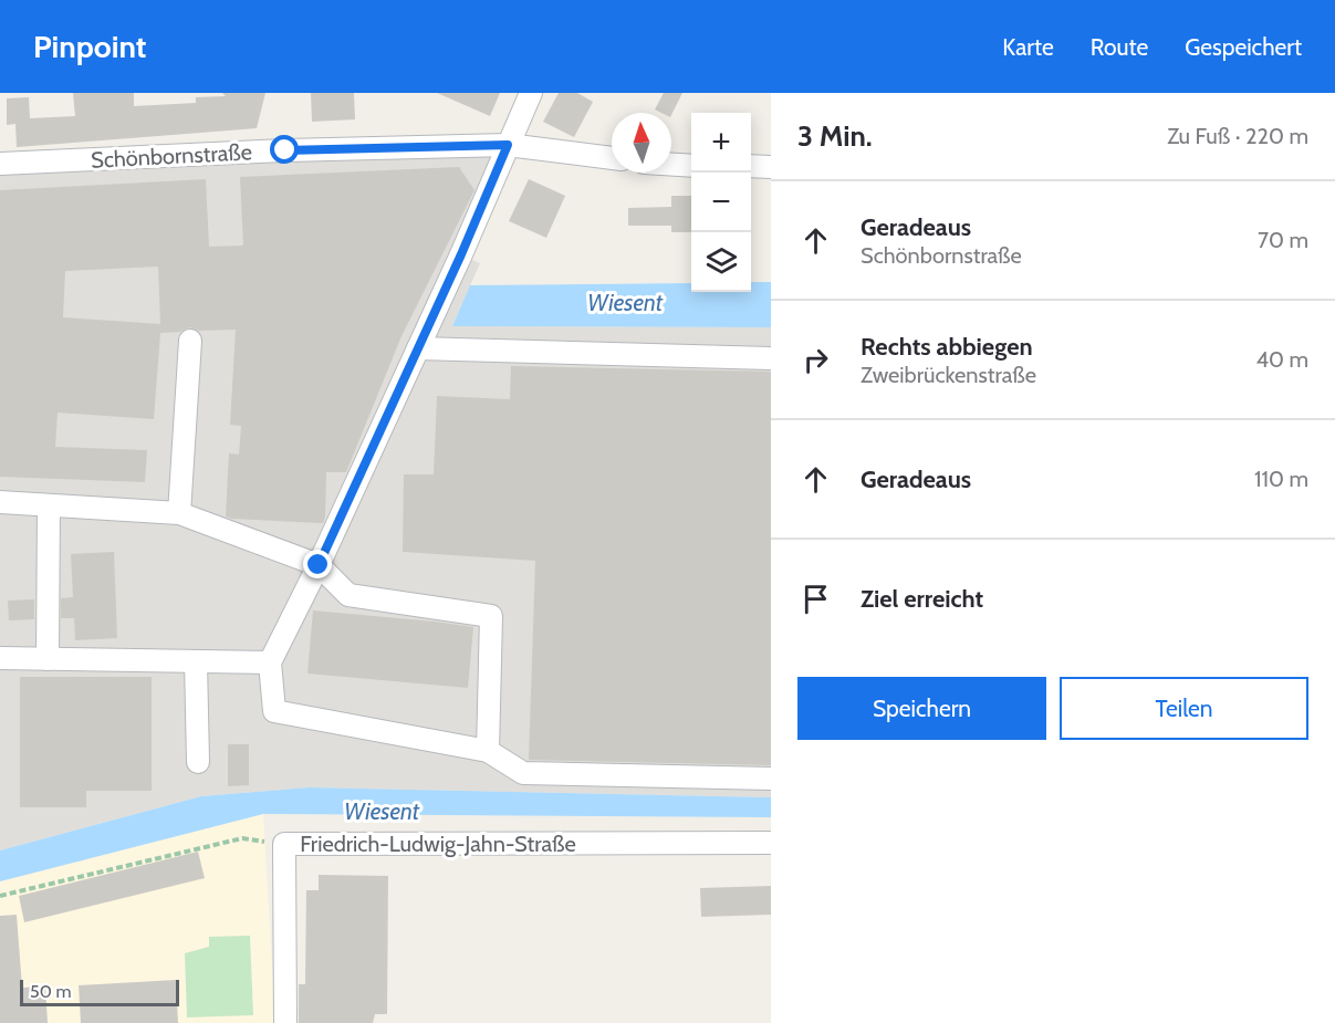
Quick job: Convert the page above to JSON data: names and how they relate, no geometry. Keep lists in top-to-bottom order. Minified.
{"streets":{"street":["Schönbornstraße","Friedrich-Ludwig-Jahn-Straße"]},"water":["Wiesent"],"scale_bar":"50 m","north":"top","page":{"header":"Pinpoint","nav":["Karte","Route","Gespeichert"],"heading":["3 Min.","Zu Fuß · 220 m"],"map_buttons":["+","−"],"list":[["Geradeaus","Schönbornstraße","70 m"],["Rechts abbiegen","Zweibrückenstraße","40 m"],["Geradeaus","110 m"],"Ziel erreicht"],"buttons":["Speichern","Teilen"],"scale":"50 m"}}
